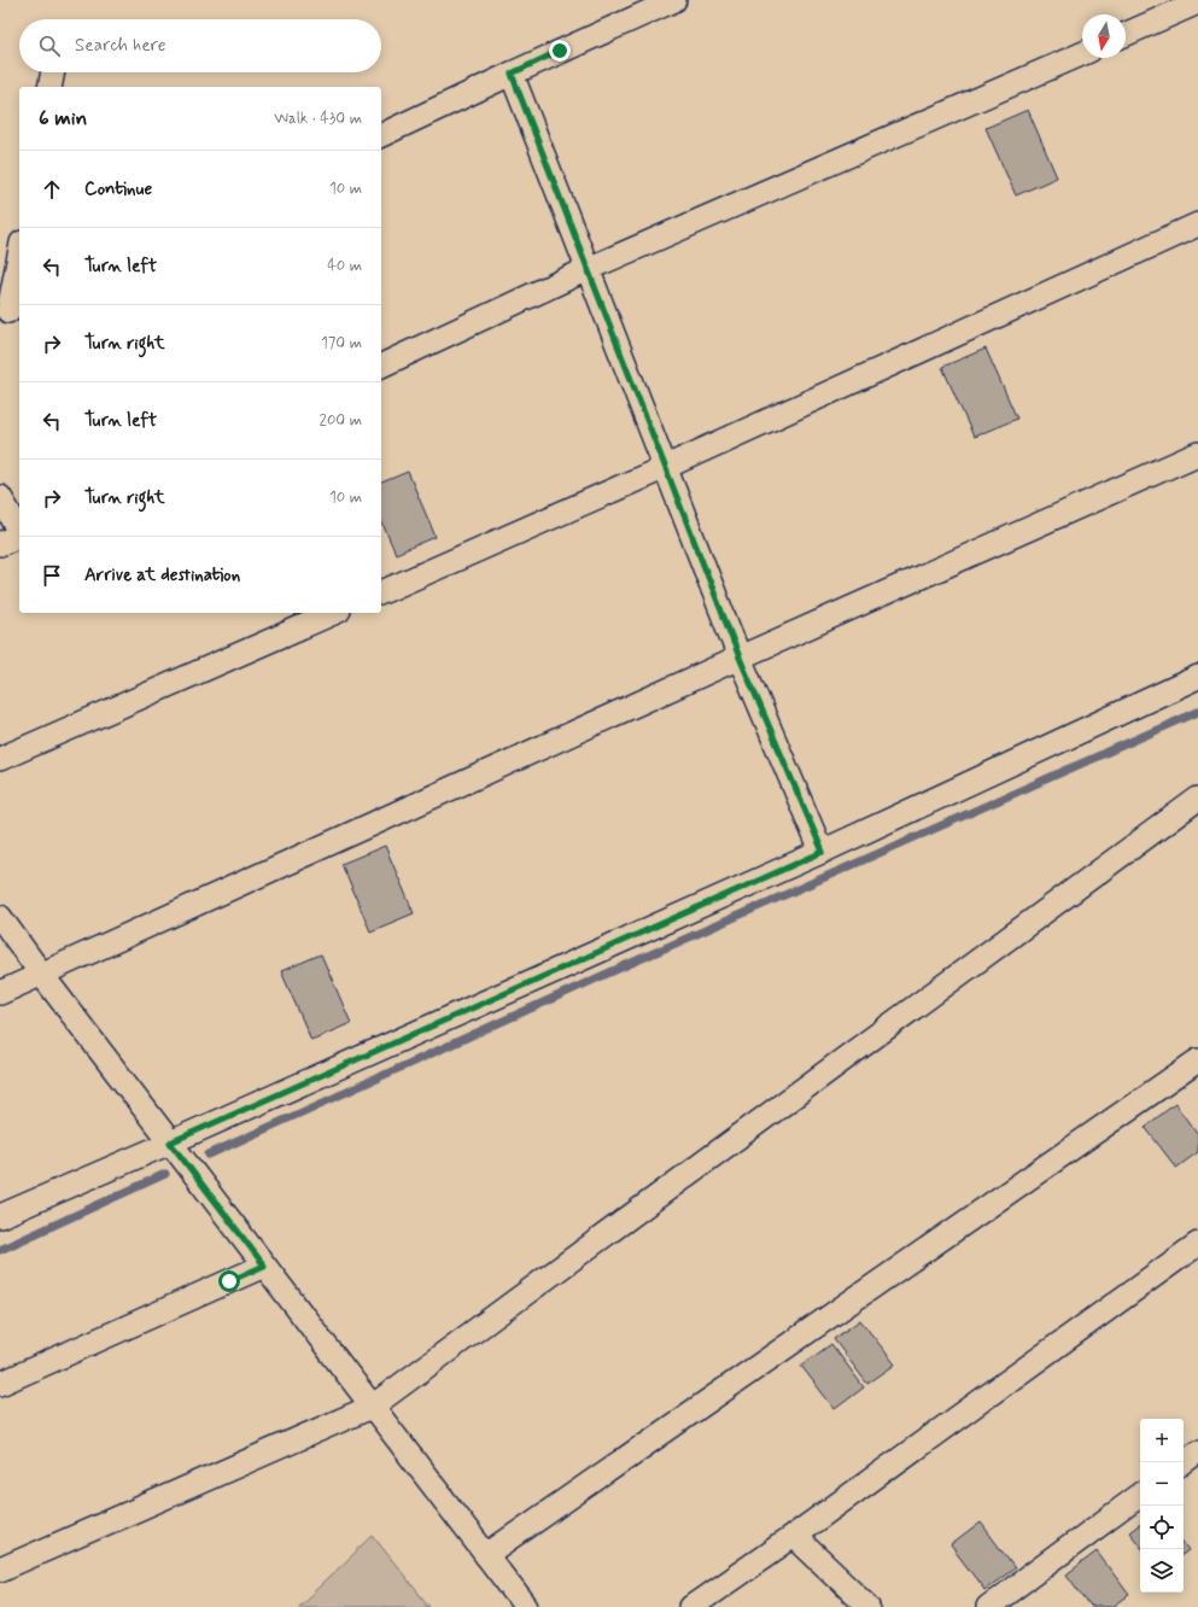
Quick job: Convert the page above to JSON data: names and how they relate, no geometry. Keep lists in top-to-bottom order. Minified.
{"north":"bottom","page":{"search":"Search here","heading":["6 min","Walk · 430 m"],"list":[["Continue","10 m"],["Turn left","40 m"],["Turn right","170 m"],["Turn left","200 m"],["Turn right","10 m"],"Arrive at destination"],"map_buttons":["+","−"]}}
